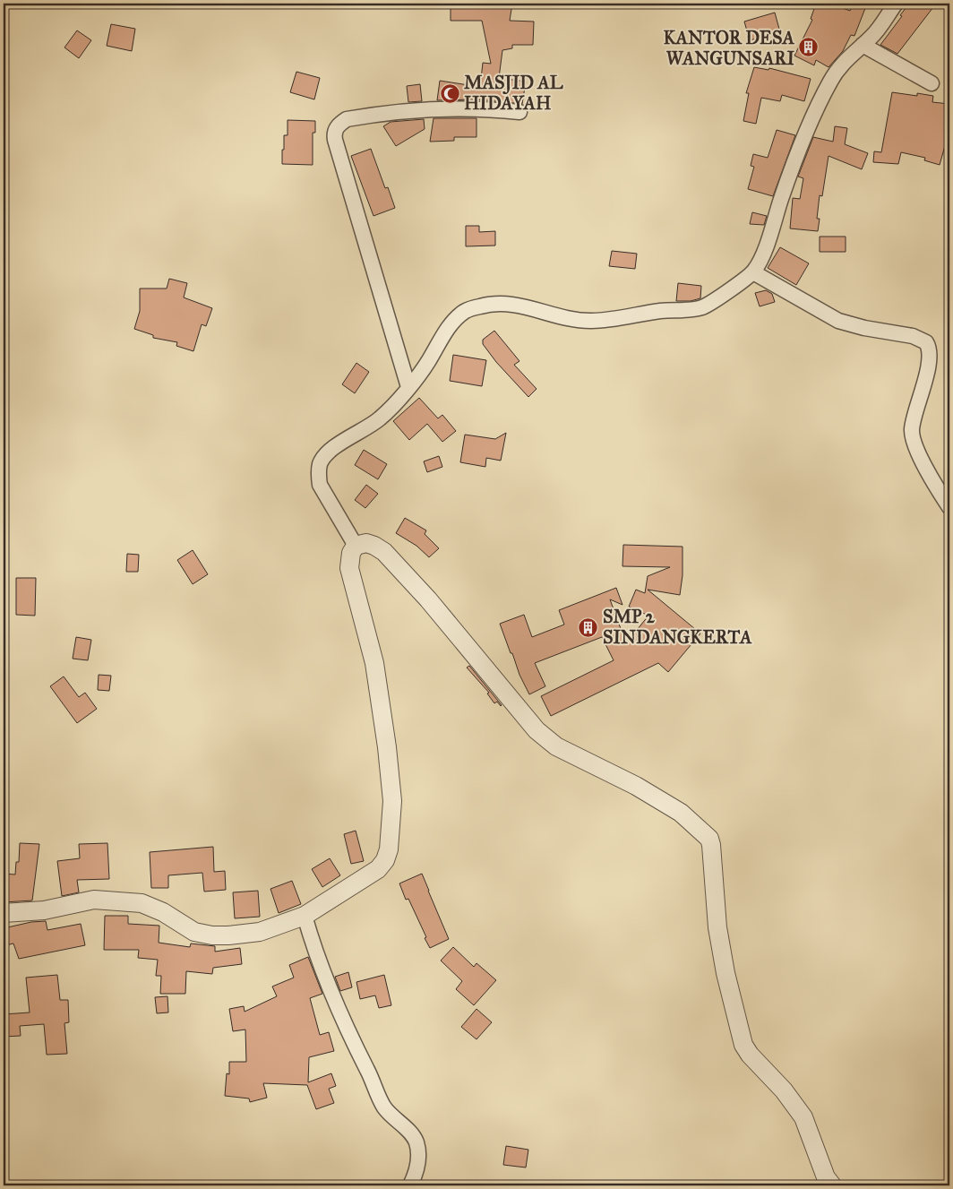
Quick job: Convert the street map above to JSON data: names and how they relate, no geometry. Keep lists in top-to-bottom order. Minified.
{"places":{"building":["KANTOR DESA WANGUNSARI","SMP 2 SINDANGKERTA"],"mosque":["MASJID AL HIDAYAH"]}}
